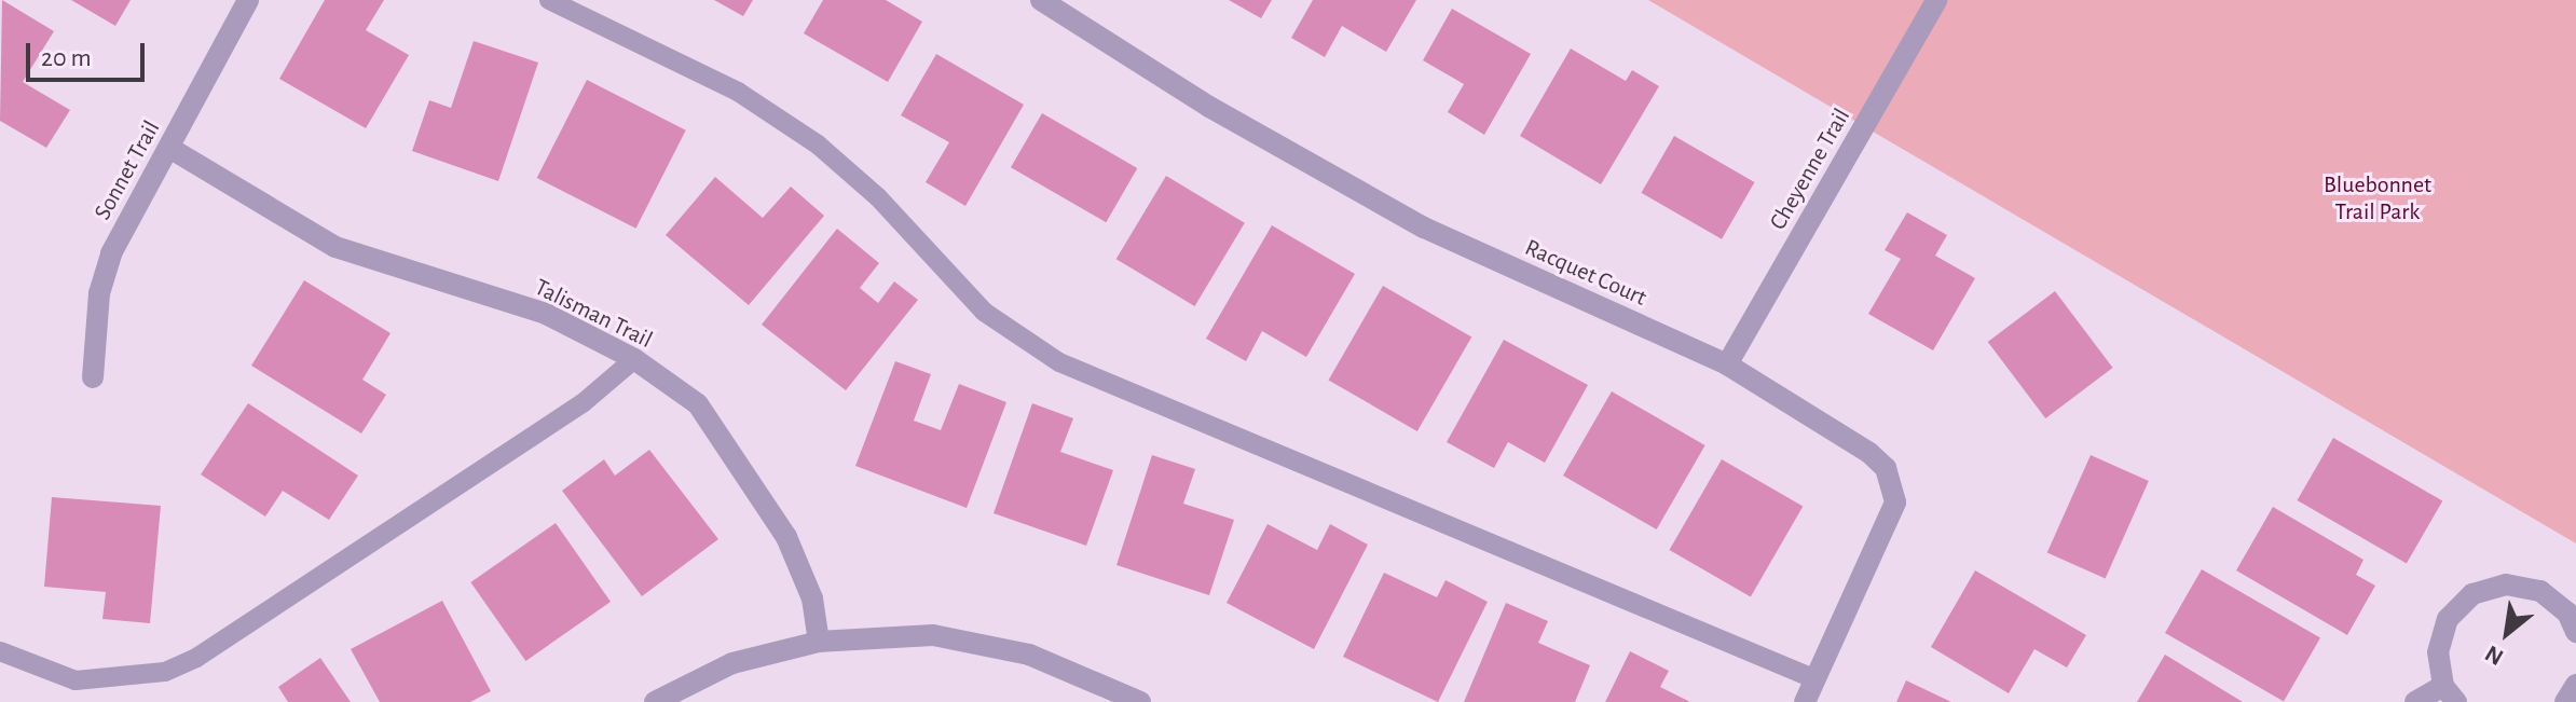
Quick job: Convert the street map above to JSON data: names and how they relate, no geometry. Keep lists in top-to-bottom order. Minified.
{"streets":{"street":["Cheyenne Trail","Sonnet Trail","Racquet Court","Talisman Trail"]},"crossings":[["Cheyenne Trail","Racquet Court"],["Sonnet Trail","Talisman Trail"]],"parks":["Bluebonnet Trail Park"],"scale_bar":"20 m","north":"bottom left"}
